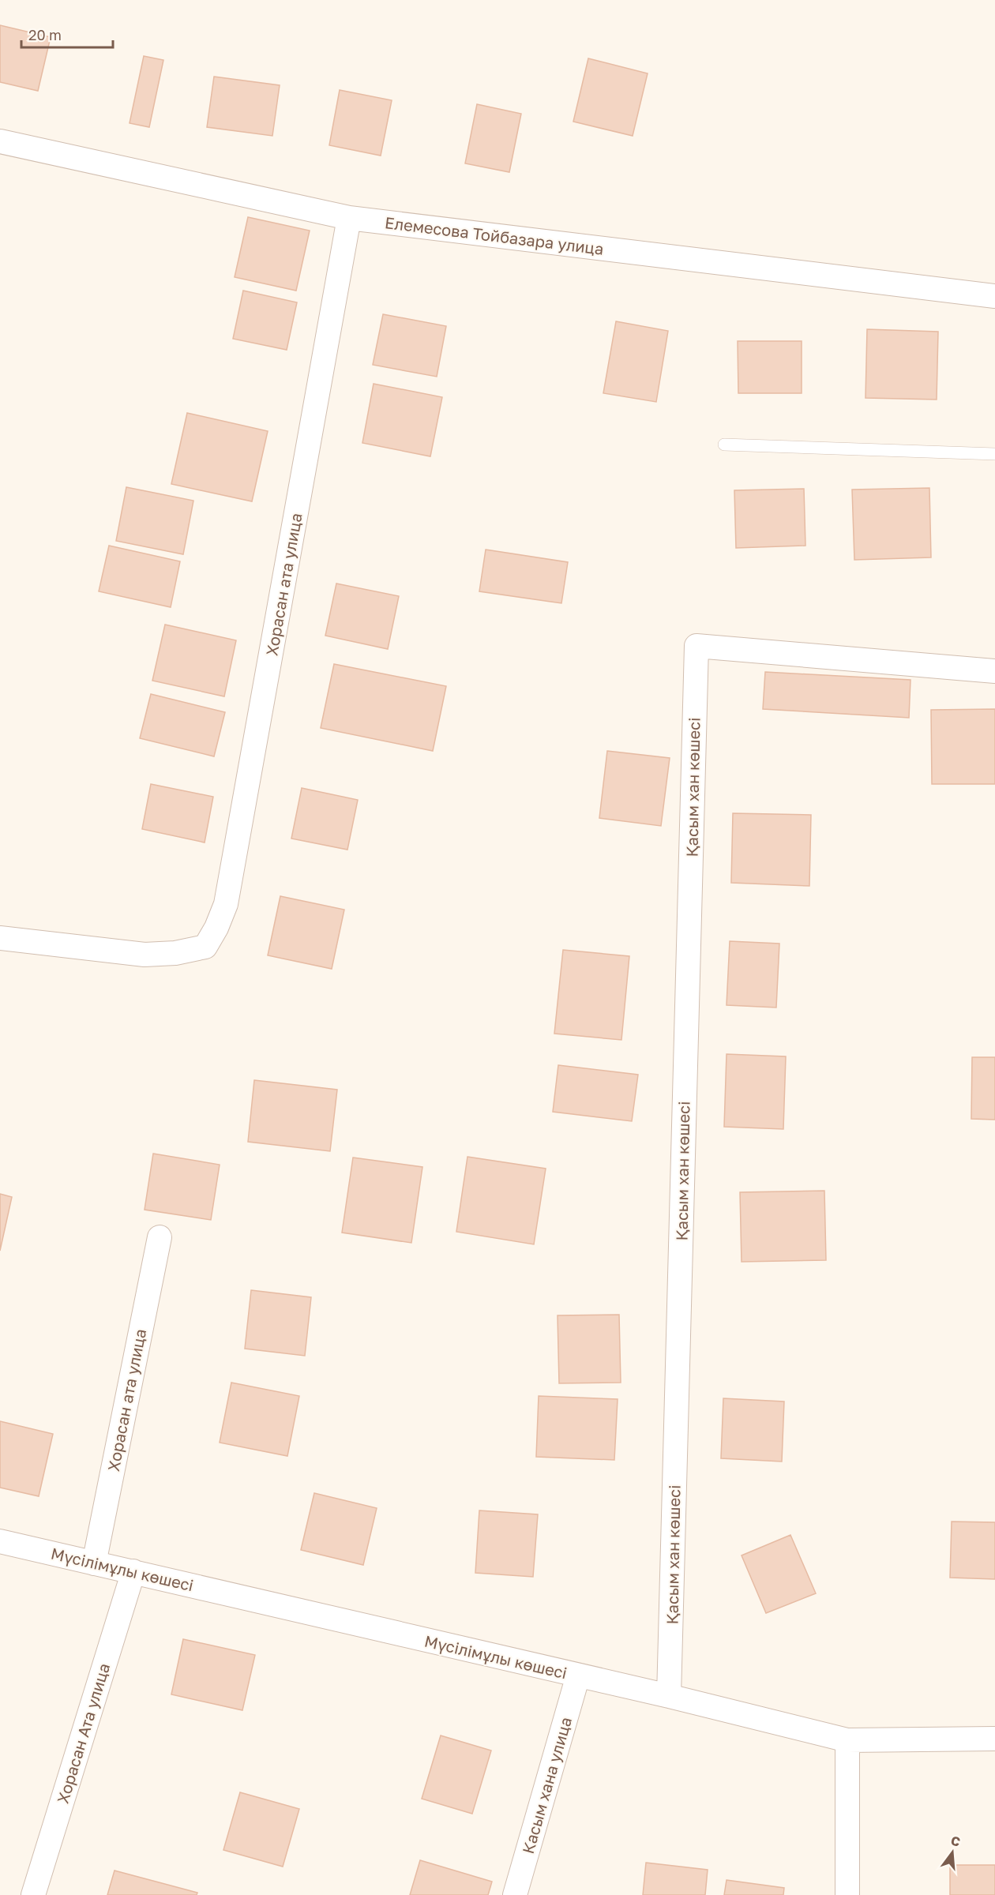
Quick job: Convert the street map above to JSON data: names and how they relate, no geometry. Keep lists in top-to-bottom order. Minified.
{"streets":{"street":["Елемесова Тойбазара улица","Хорасан ата улица","Қасым хан көшесі","Мүсілімұлы көшесі","Хорасан Ата улица","Касым хана улица"]},"crossings":[["Елемесова Тойбазара улица","Хорасан ата улица"],["Хорасан ата улица","Мүсілімұлы көшесі"],["Қасым хан көшесі","Мүсілімұлы көшесі"],["Мүсілімұлы көшесі","Хорасан Ата улица"],["Мүсілімұлы көшесі","Касым хана улица"]],"scale_bar":"20 m","north":"top"}
